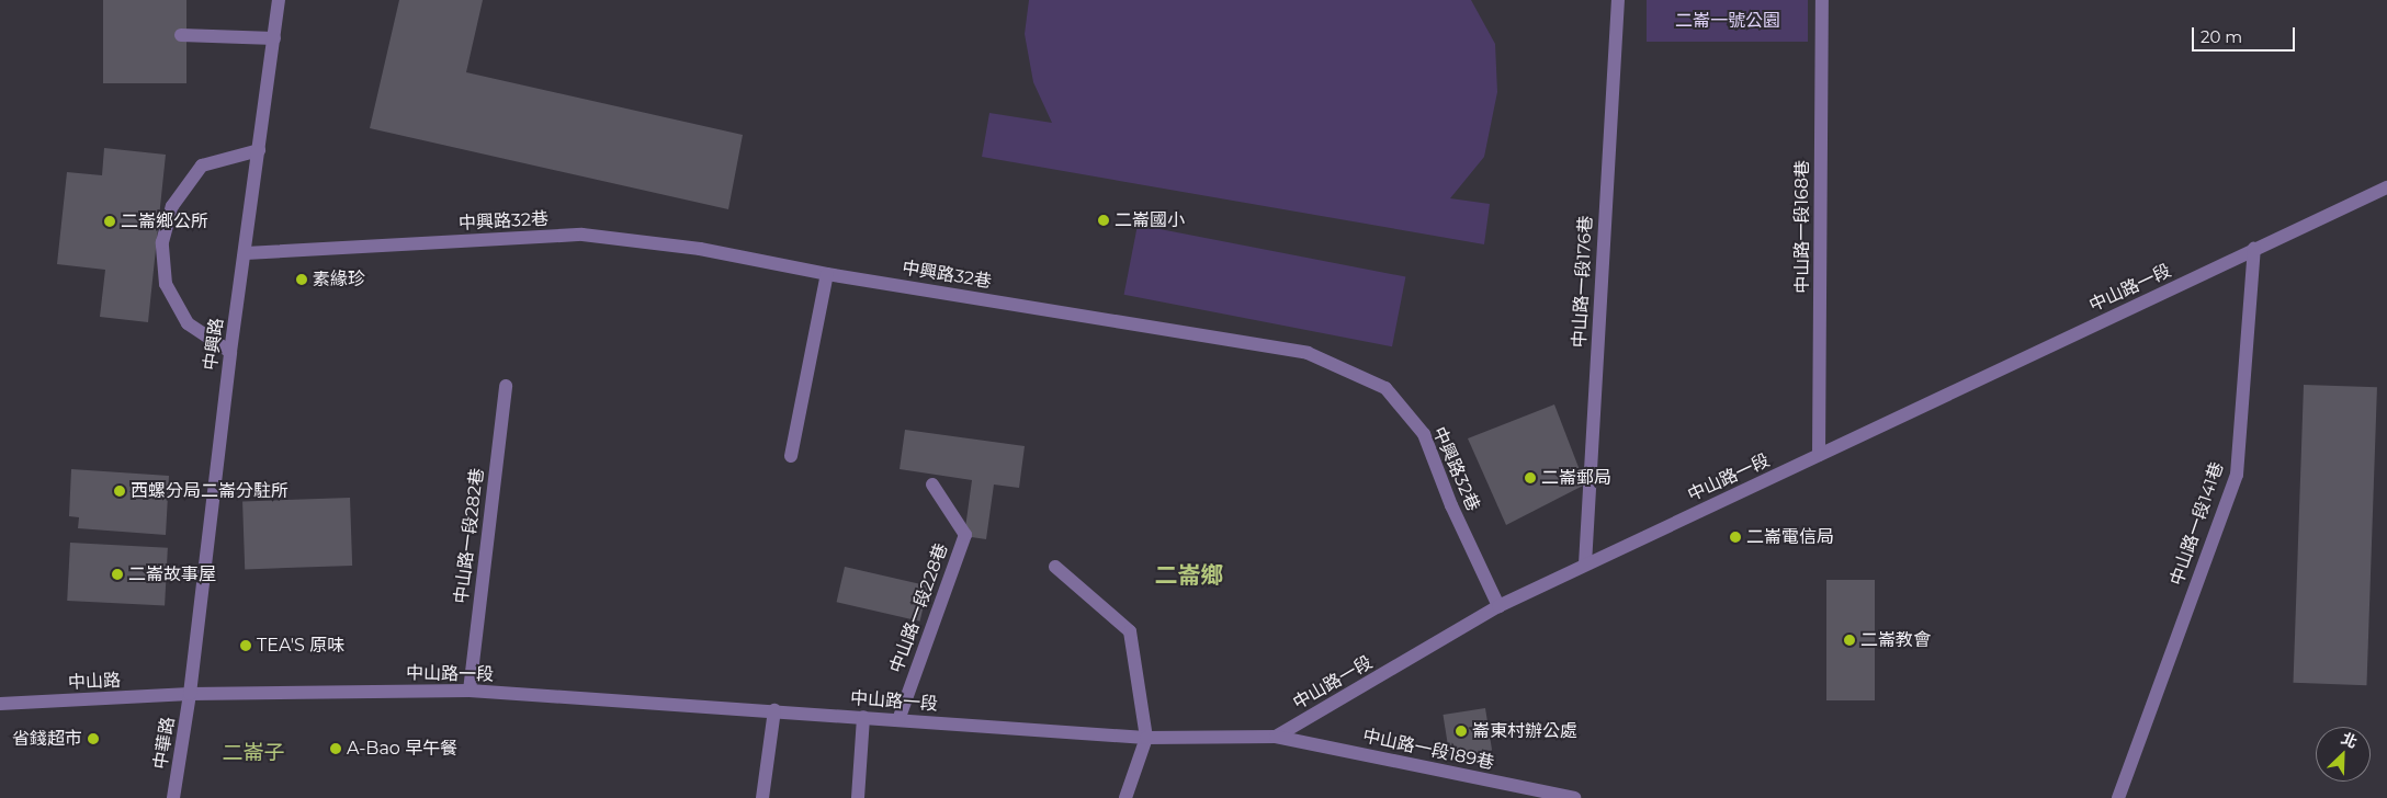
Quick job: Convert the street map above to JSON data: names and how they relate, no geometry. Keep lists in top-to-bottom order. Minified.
{"streets":{"street":["中興路32巷","中山路一段168巷","中山路一段176巷","中山路一段","中興路","中山路一段141巷","中山路一段282巷","中山路一段228巷","中山路","中華路","中山路一段189巷"]},"crossings":[["中興路32巷","中山路一段"],["中興路32巷","中興路"],["中山路一段168巷","中山路一段"],["中山路一段176巷","中山路一段"],["中山路一段","中興路"],["中山路一段","中山路一段141巷"],["中山路一段","中山路一段282巷"],["中山路一段","中山路一段228巷"],["中山路一段","中山路"],["中山路一段","中華路"],["中山路一段","中山路一段189巷"],["中興路","中山路"],["中興路","中華路"],["中山路","中華路"]],"districts":["二崙鄉","二崙子"],"parks":["二崙一號公園"],"places":["二崙國小","二崙鄉公所","素緣珍","二崙郵局","西螺分局二崙分駐所","二崙電信局","二崙故事屋","二崙教會","TEA'S 原味","崙東村辦公處","省錢超市","A-Bao 早午餐"],"scale_bar":"20 m","north":"top right"}
